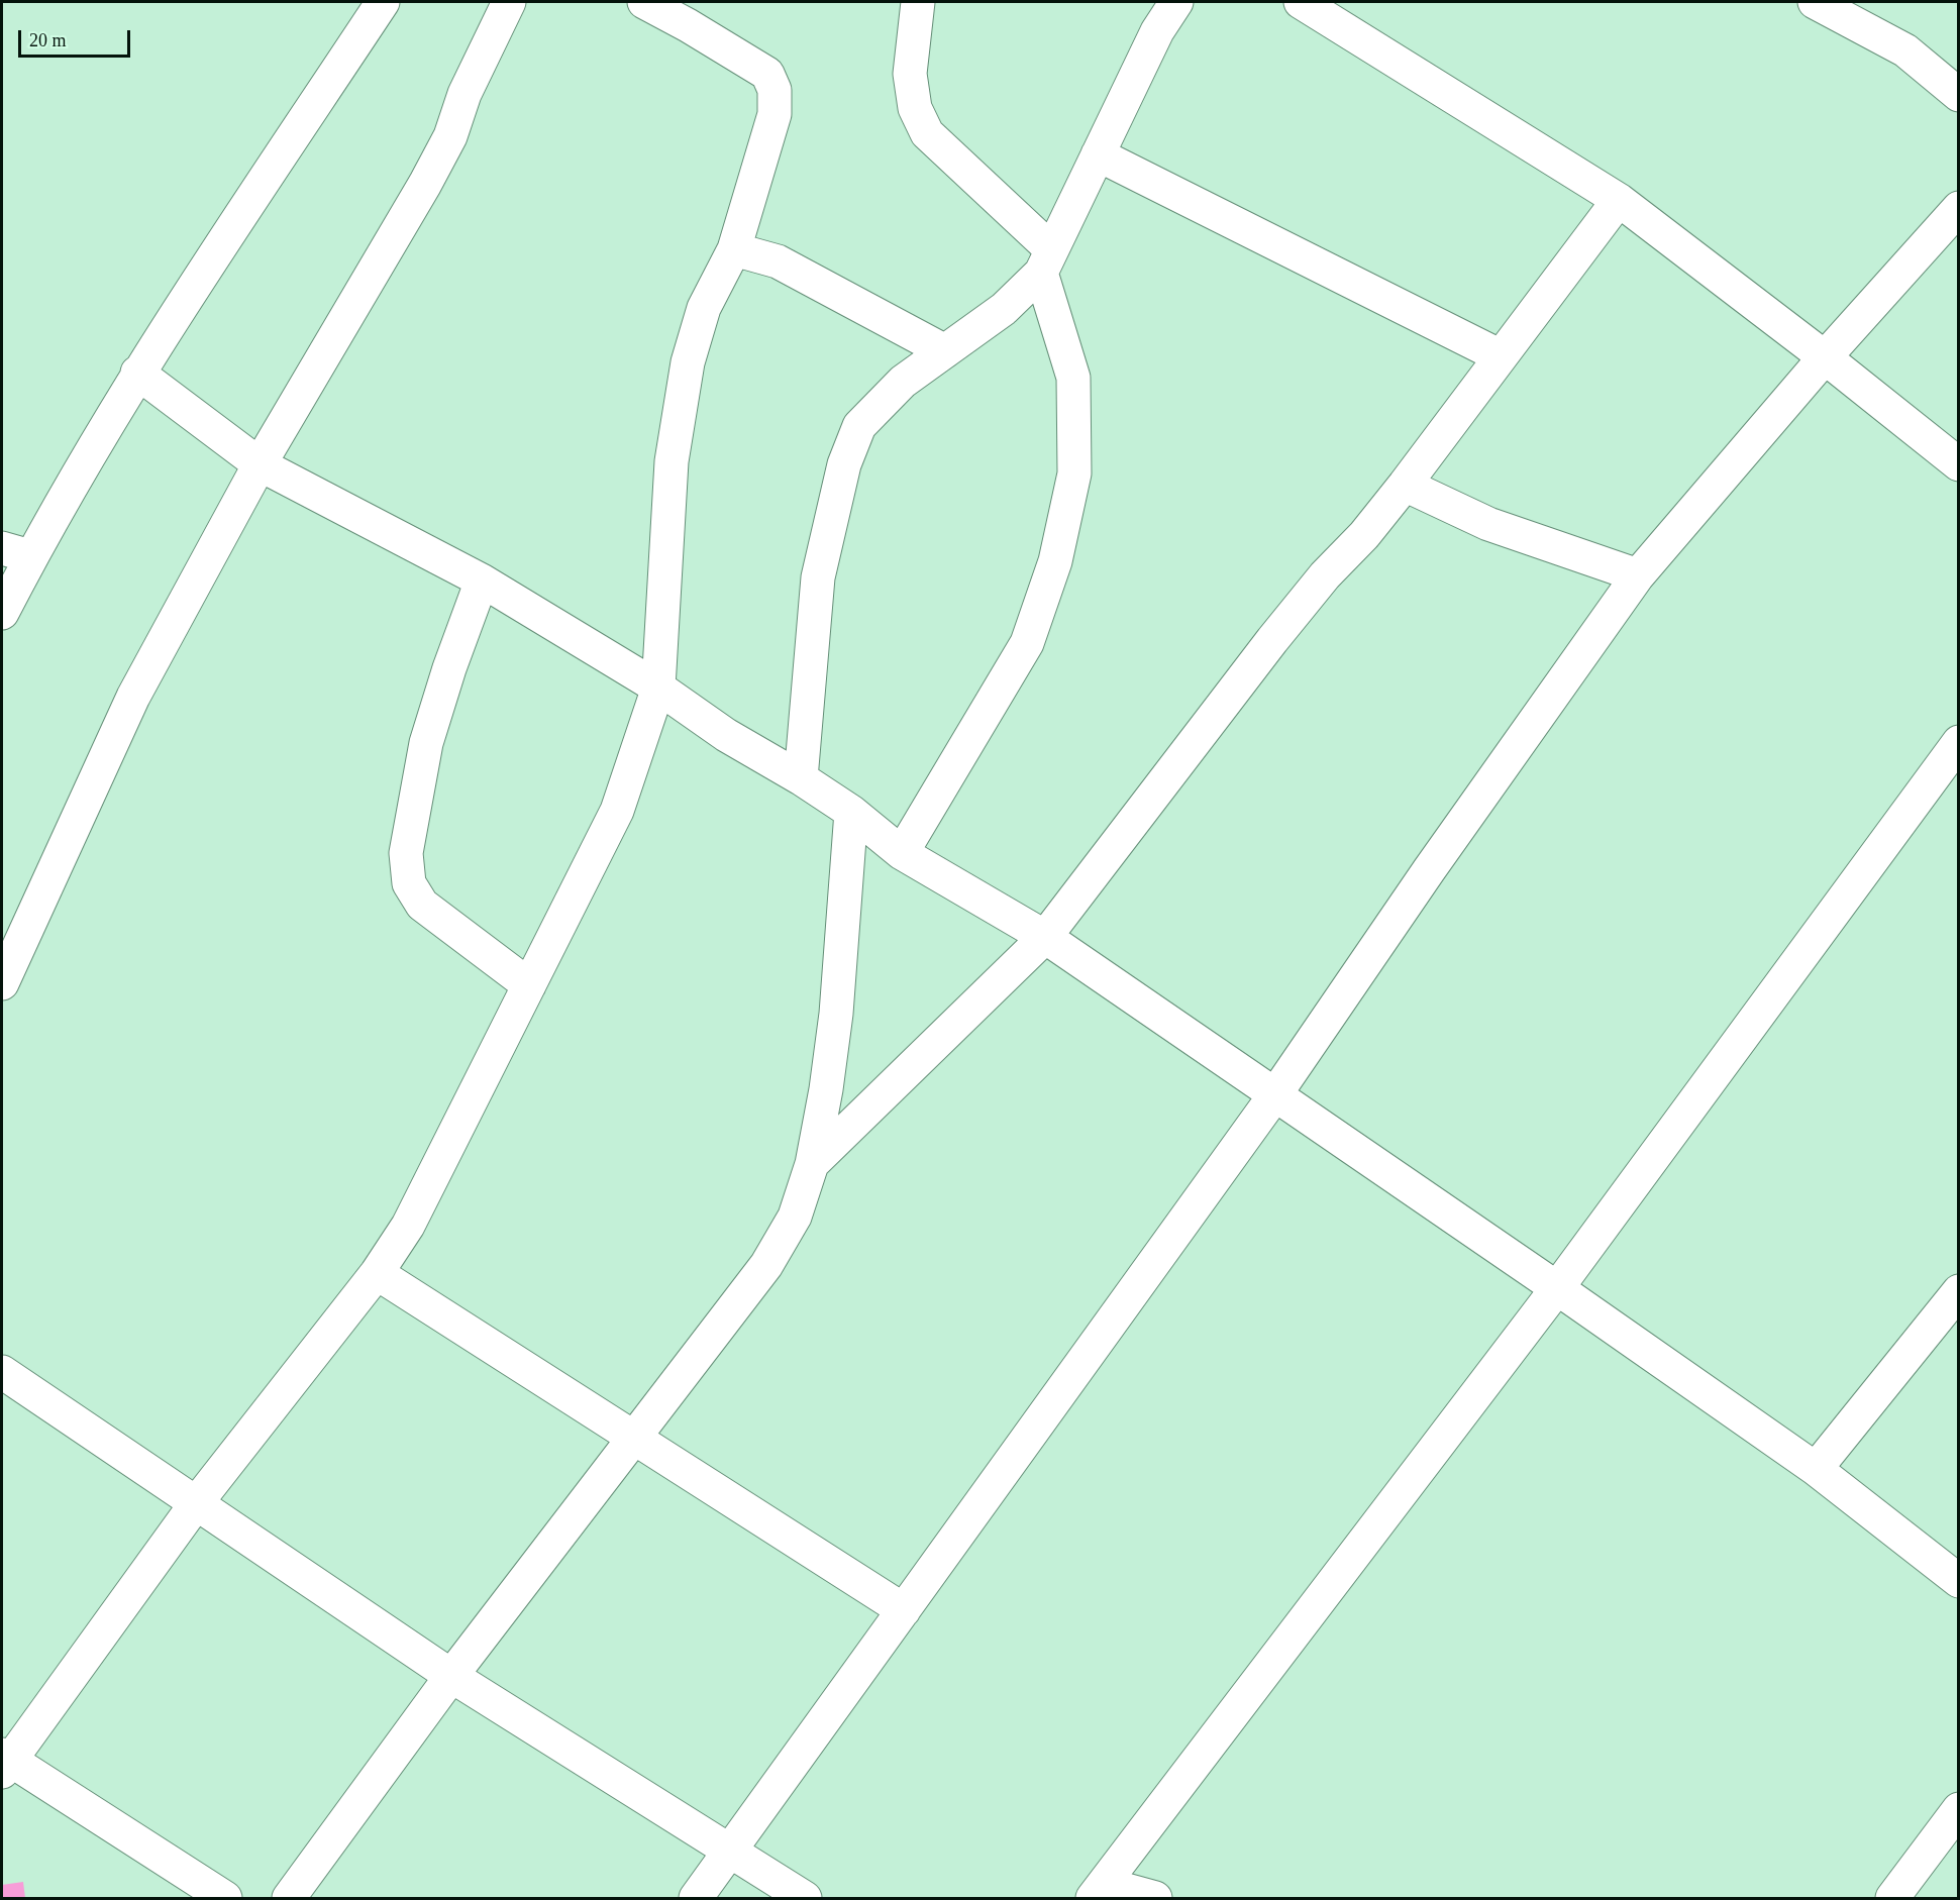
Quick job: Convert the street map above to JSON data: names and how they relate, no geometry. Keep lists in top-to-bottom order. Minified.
{"scale_bar":"20 m"}
